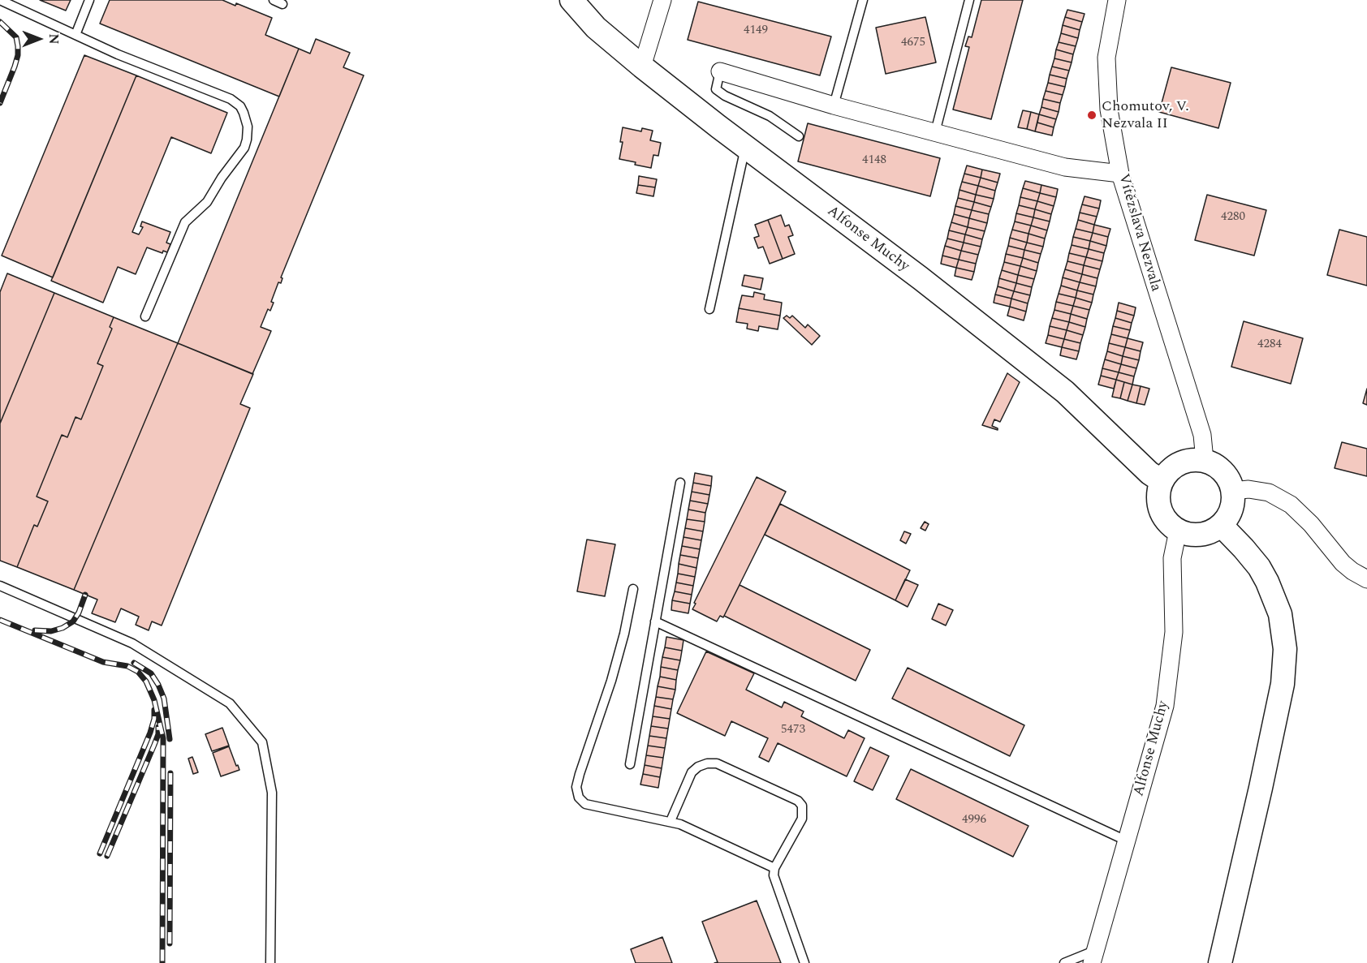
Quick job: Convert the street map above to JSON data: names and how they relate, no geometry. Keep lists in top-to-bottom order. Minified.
{"streets":{"main road":["Alfonse Muchy"],"street":["Vítězslava Nezvala"]},"crossings":[["Vítězslava Nezvala","Alfonse Muchy"]],"places":["Chomutov, V. Nezvala II"],"house_numbers":["4149","4675","4148","4280","4284","5473","4996"],"north":"right"}
